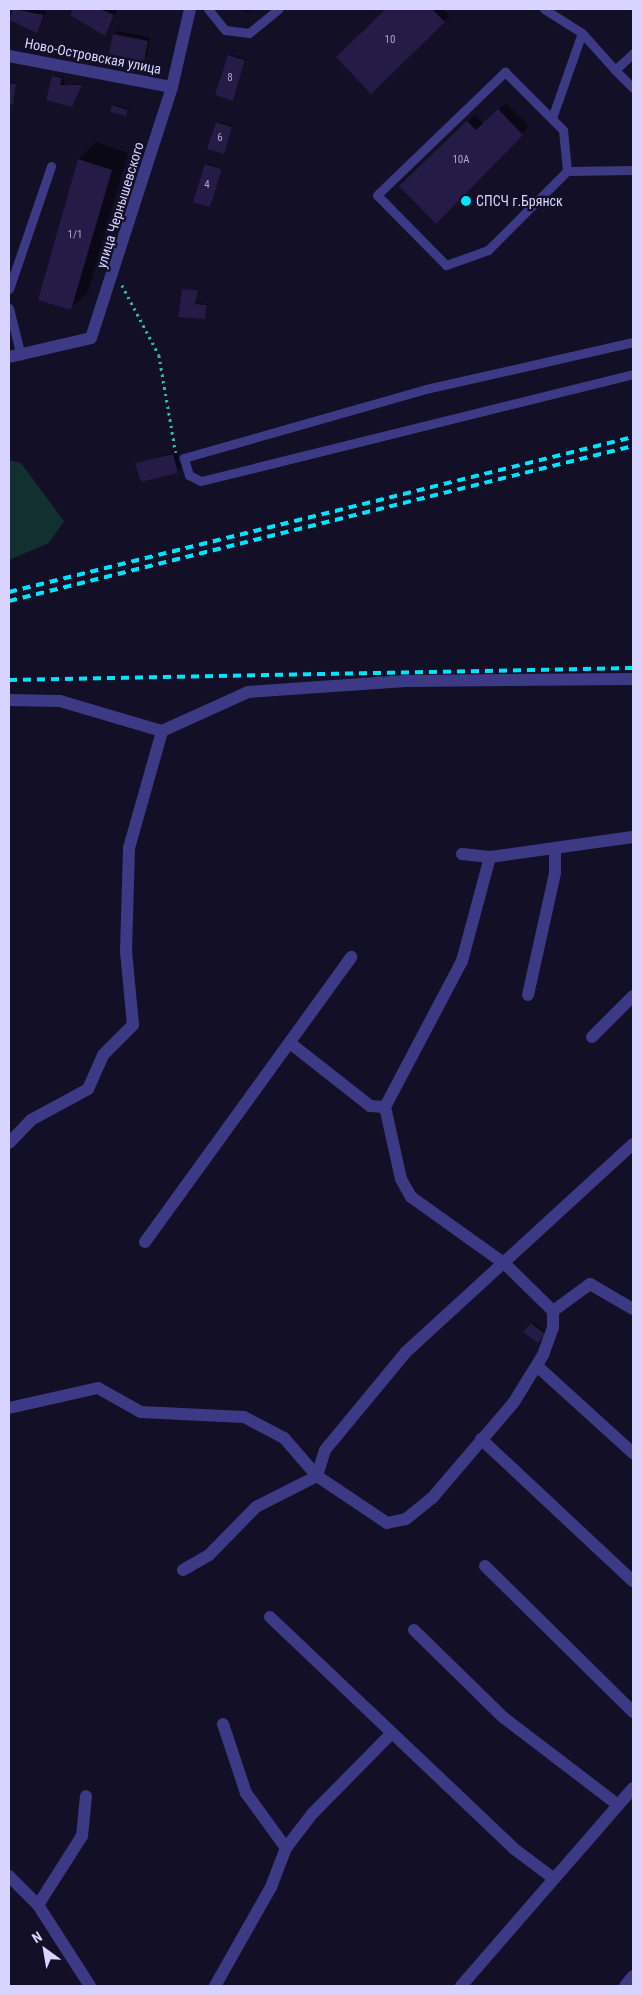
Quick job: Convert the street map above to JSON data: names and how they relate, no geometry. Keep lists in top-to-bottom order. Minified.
{"streets":{"street":["Ново-Островская улица","улица Чернышевского"]},"crossings":[["Ново-Островская улица","улица Чернышевского"]],"places":["СПСЧ г.Брянск"],"house_numbers":["10","8","6","10А","4","1/1"],"north":"top left"}
